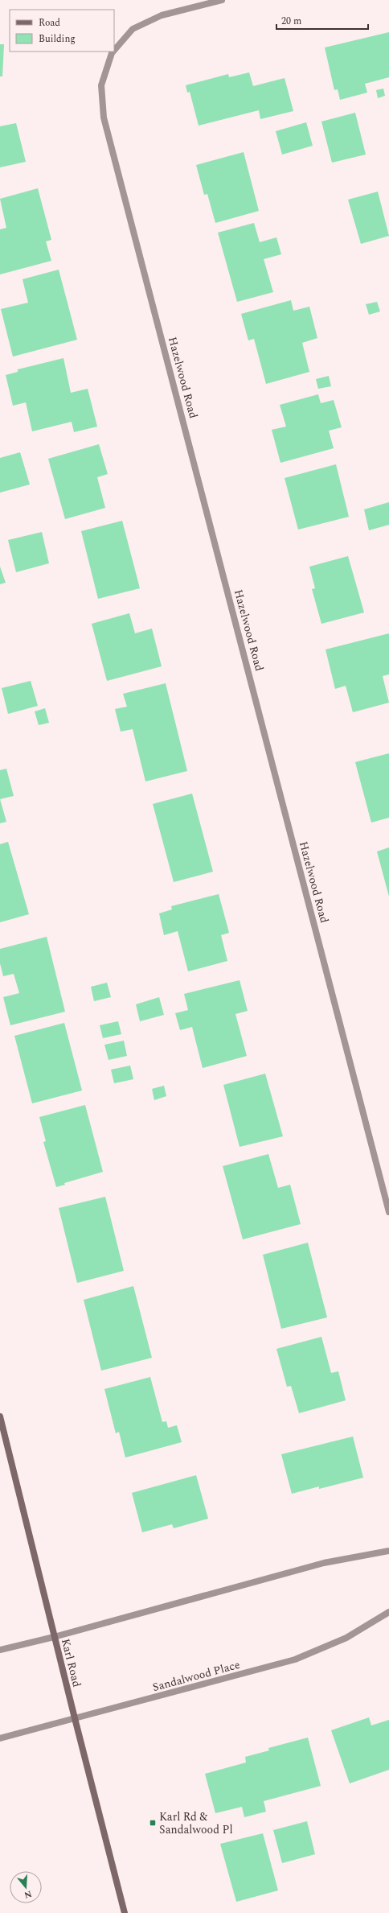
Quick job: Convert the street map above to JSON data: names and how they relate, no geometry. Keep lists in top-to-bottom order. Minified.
{"streets":{"main road":["Karl Road"],"street":["Hazelwood Road","Sandalwood Place"]},"crossings":[["Karl Road","Sandalwood Place"]],"places":{"transit":["Karl Rd & Sandalwood Pl"]},"legend":["Road","Building"],"scale_bar":"20 m","north":"bottom"}
